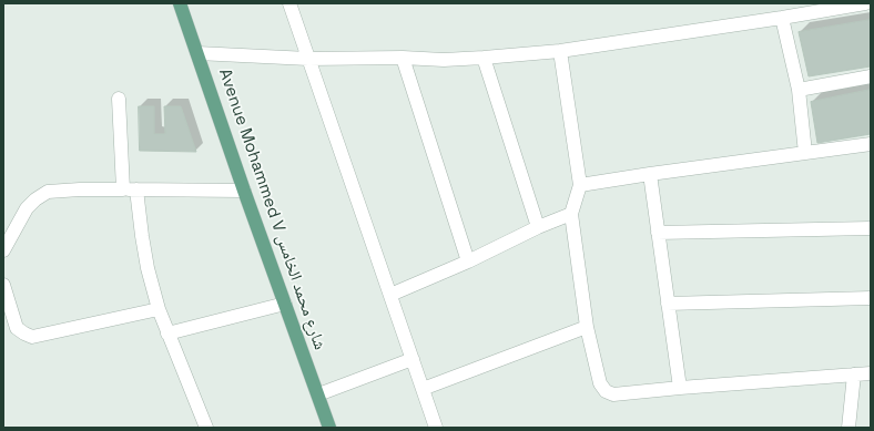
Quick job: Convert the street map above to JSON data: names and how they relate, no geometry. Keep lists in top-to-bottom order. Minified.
{"streets":{"main road":["Avenue Mohammed V شارع محمد الخامس"]}}
